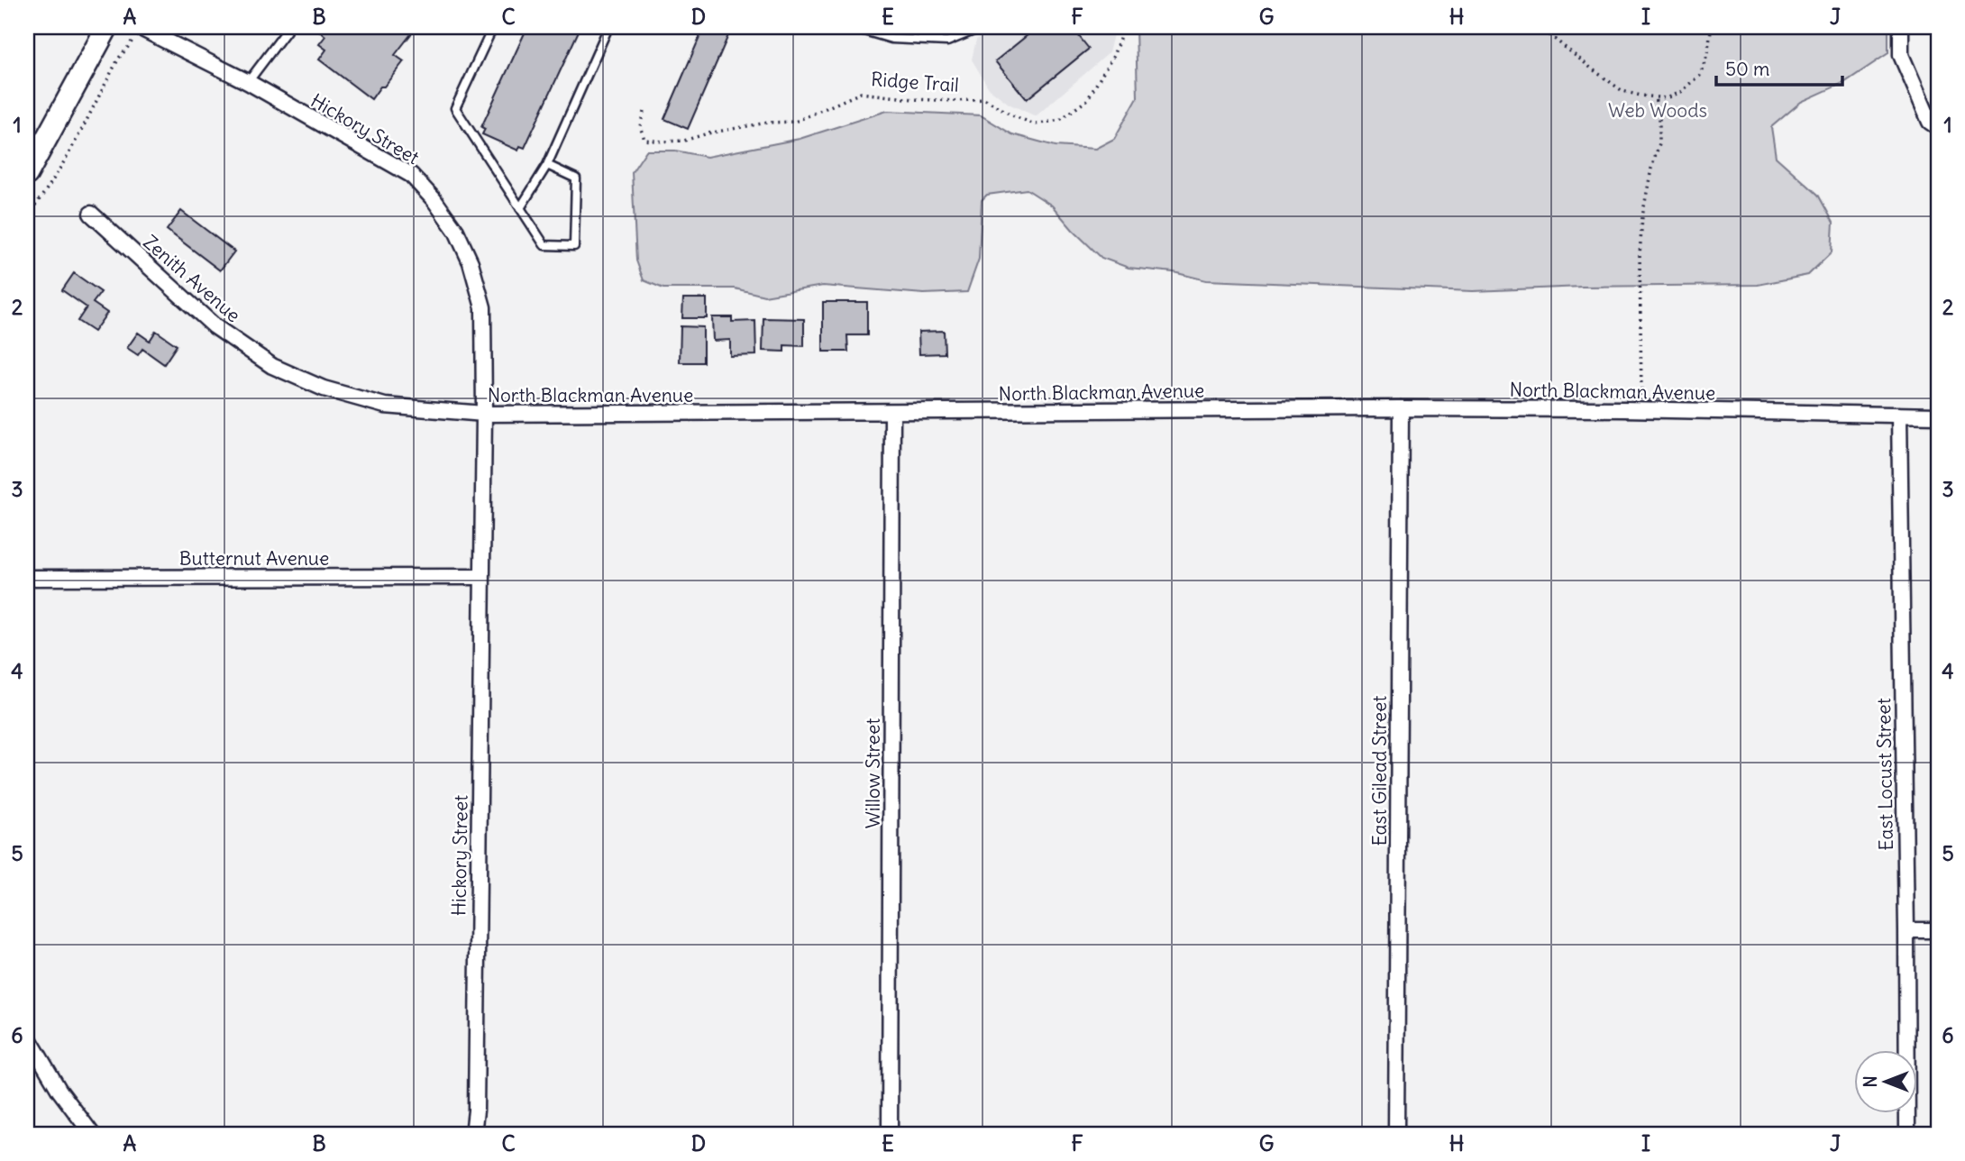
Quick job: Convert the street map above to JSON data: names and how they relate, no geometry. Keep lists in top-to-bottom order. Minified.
{"streets":{"street":["Hickory Street","Zenith Avenue","North Blackman Avenue","Butternut Avenue","East Gilead Street","Willow Street","East Locust Street"],"path":["Ridge Trail"]},"crossings":[["Hickory Street","North Blackman Avenue"],["Hickory Street","Butternut Avenue"],["Zenith Avenue","North Blackman Avenue"],["North Blackman Avenue","East Gilead Street"],["North Blackman Avenue","Willow Street"],["North Blackman Avenue","East Locust Street"]],"parks":["Web Woods"],"scale_bar":"50 m","north":"left","grid":{"columns":["A","B","C","D","E","F","G","H","I","J"],"rows":["1","2","3","4","5","6"]}}
